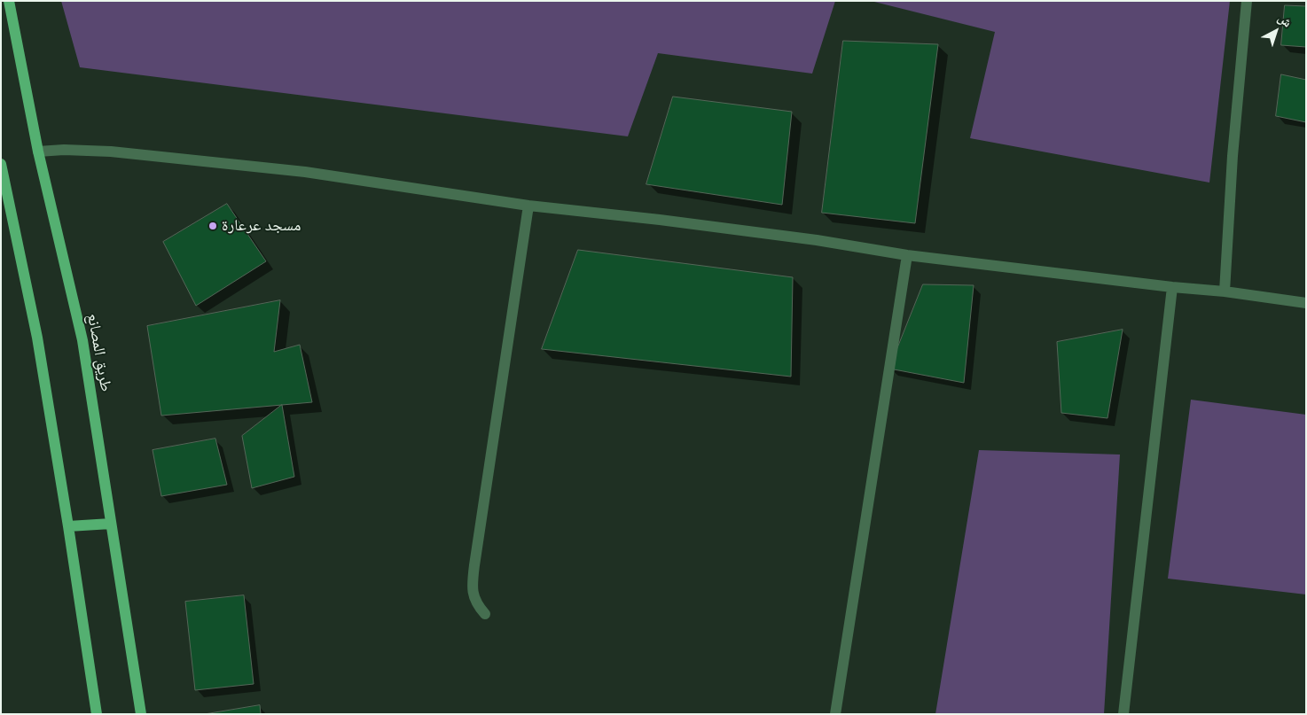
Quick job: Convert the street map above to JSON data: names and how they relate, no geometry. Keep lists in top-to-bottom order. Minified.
{"streets":{"main road":["طريق المصانع"]},"places":["مسجد عرعارة"],"north":"top right"}
